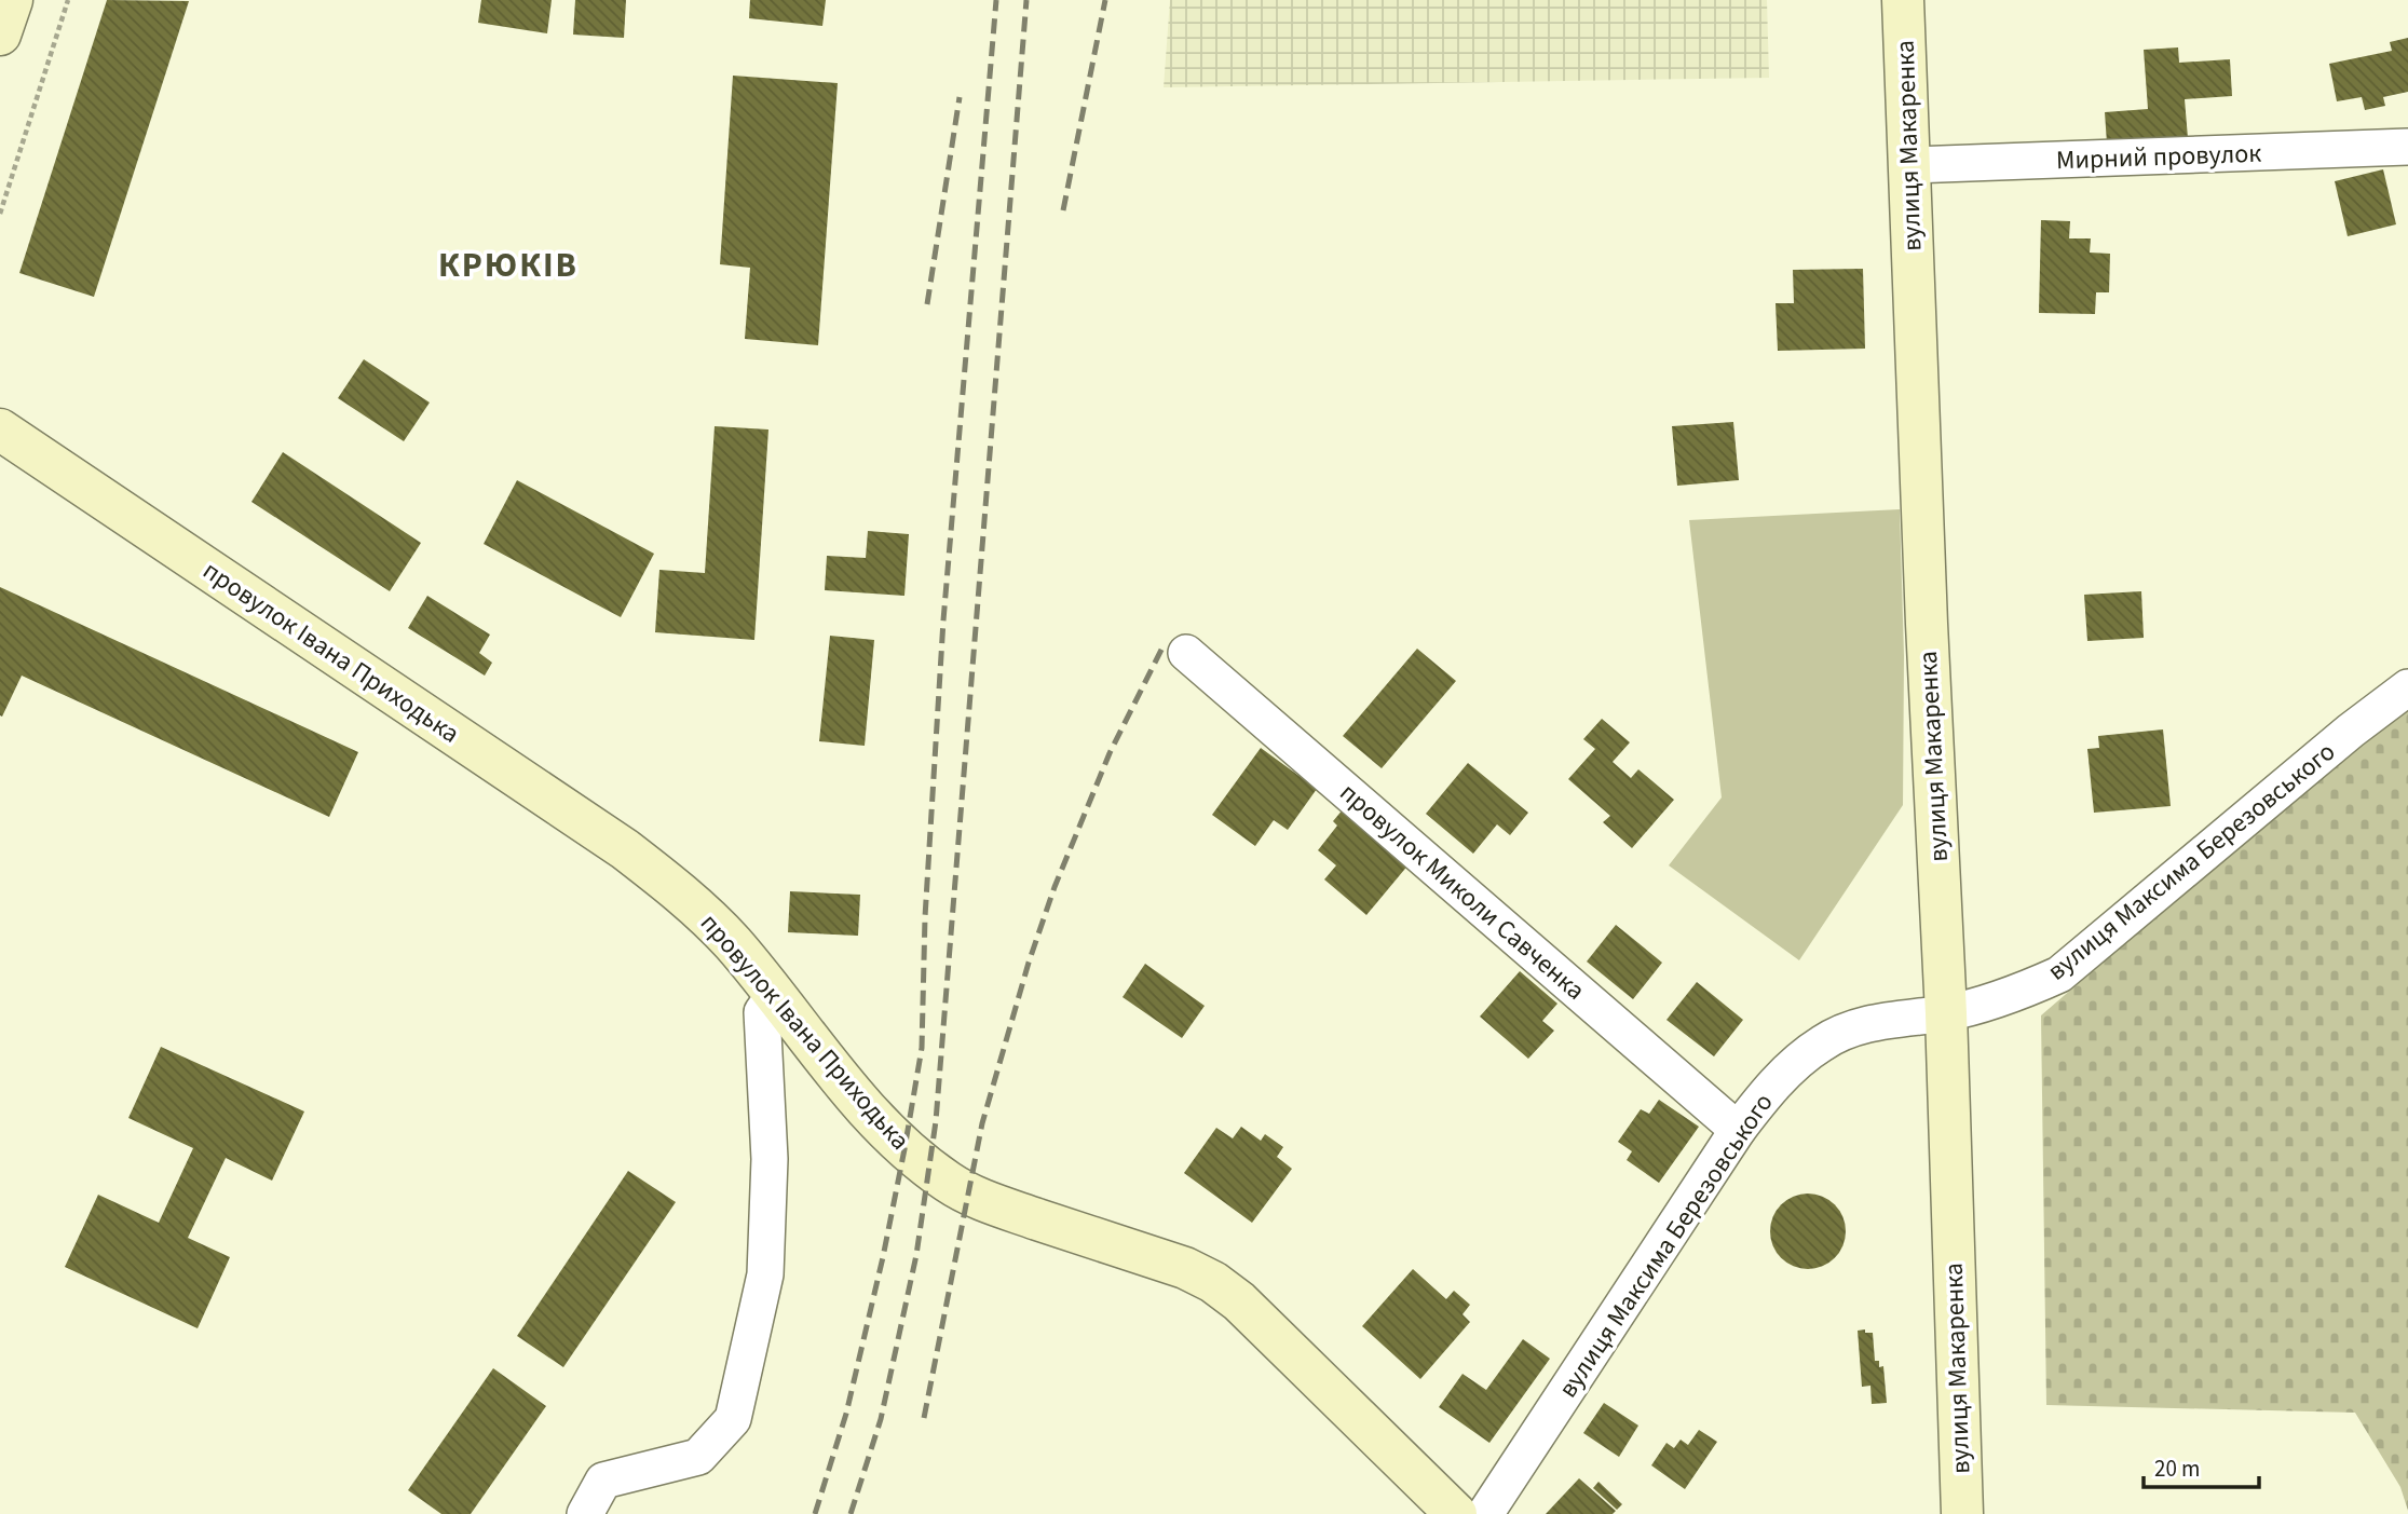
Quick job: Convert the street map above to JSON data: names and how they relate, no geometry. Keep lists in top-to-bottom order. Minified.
{"streets":{"street":["вулиця Макаренка","Мирний провулок","провулок Івана Приходька","вулиця Максима Березовського","провулок Миколи Савченка"]},"crossings":[["вулиця Макаренка","Мирний провулок"],["вулиця Макаренка","вулиця Максима Березовського"],["вулиця Максима Березовського","провулок Миколи Савченка"]],"districts":["КРЮКІВ"],"scale_bar":"20 m"}
